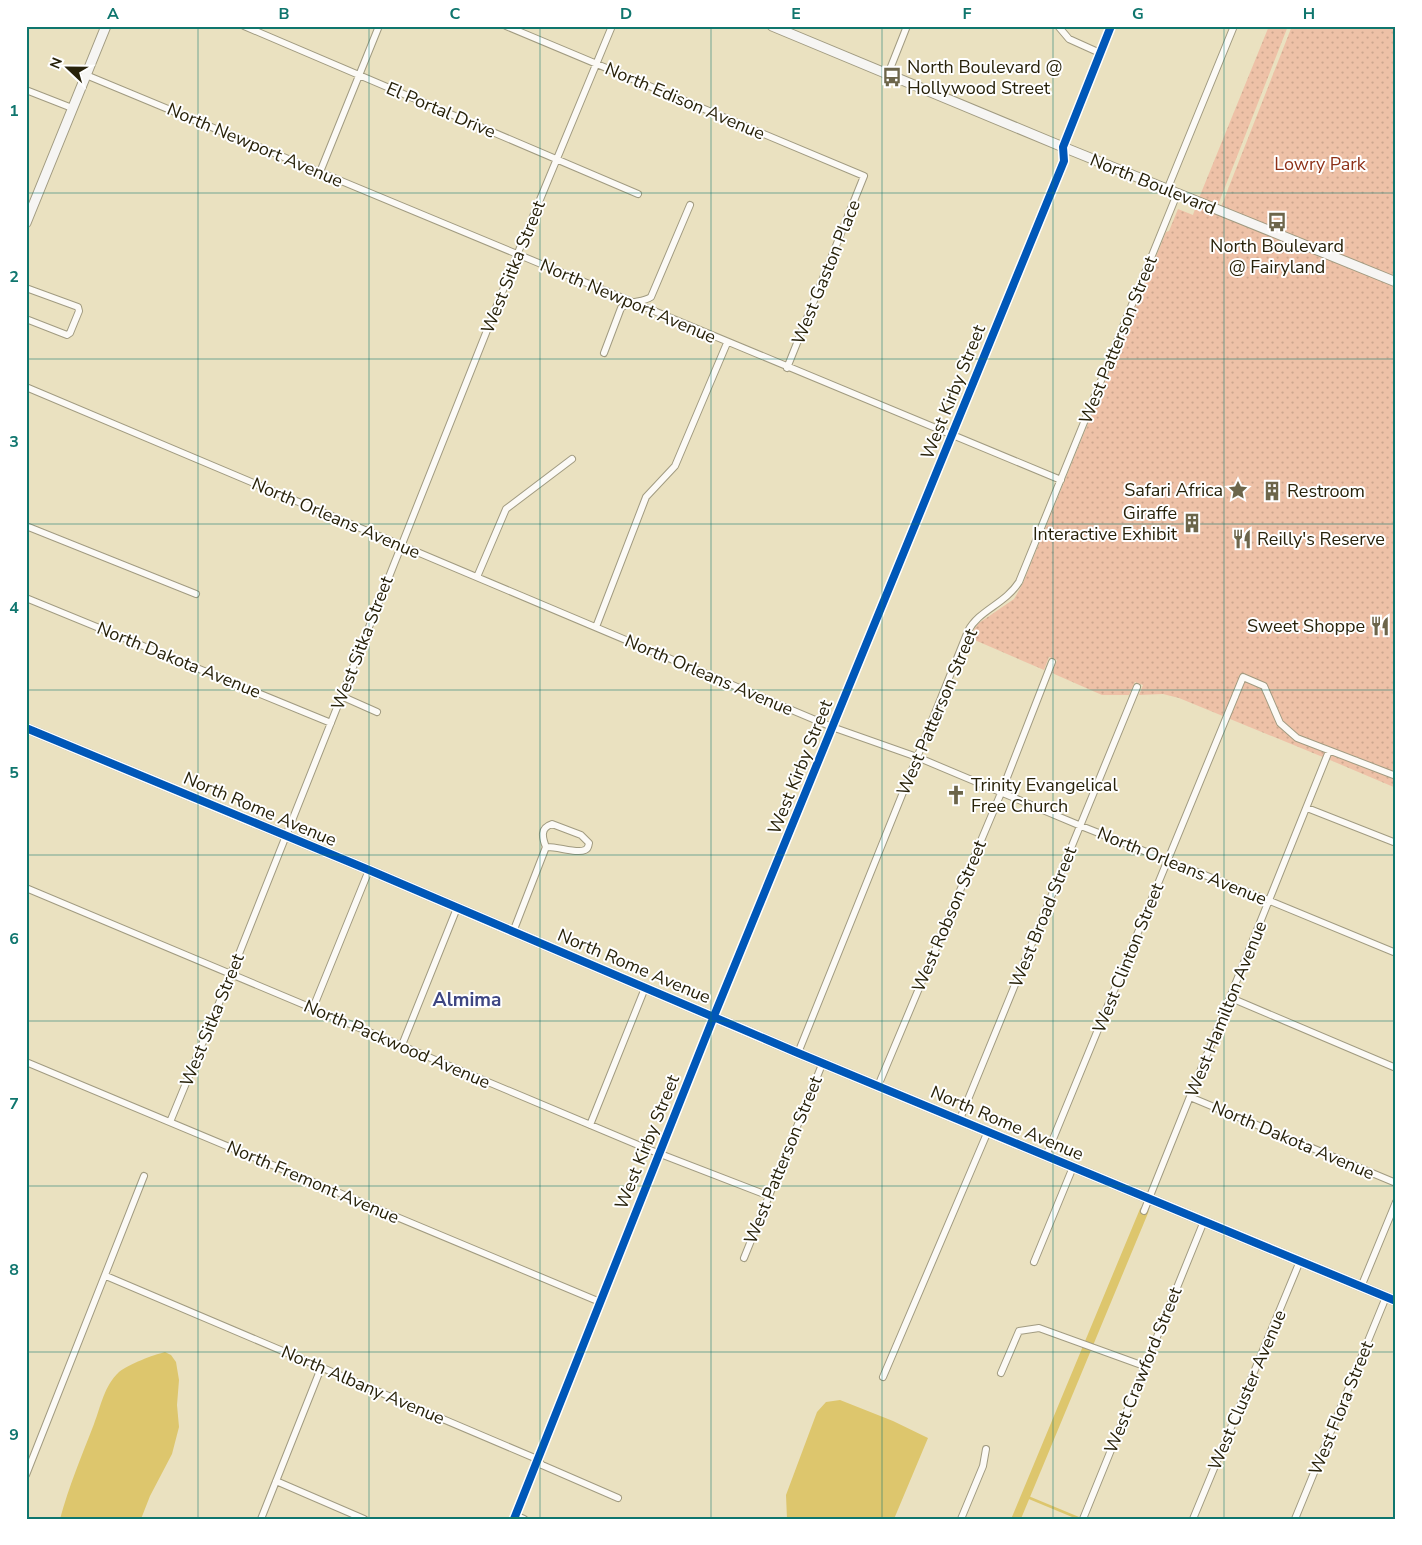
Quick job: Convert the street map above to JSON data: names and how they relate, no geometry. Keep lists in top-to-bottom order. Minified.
{"streets":{"street":["North Edison Avenue","El Portal Drive","North Newport Avenue","North Boulevard","West Sitka Street","West Gaston Place","West Patterson Street","West Kirby Street","North Orleans Avenue","North Dakota Avenue","North Rome Avenue","West Robson Street","West Broad Street","West Clinton Street","West Hamilton Avenue","North Packwood Avenue","North Fremont Avenue","West Crawford Street","North Albany Avenue","West Cluster Avenue","West Flora Street"]},"crossings":[["North Edison Avenue","West Sitka Street"],["North Edison Avenue","West Gaston Place"],["El Portal Drive","West Sitka Street"],["North Newport Avenue","West Sitka Street"],["North Newport Avenue","West Gaston Place"],["North Newport Avenue","West Patterson Street"],["North Newport Avenue","West Kirby Street"],["North Boulevard","West Patterson Street"],["North Boulevard","West Kirby Street"],["West Sitka Street","North Orleans Avenue"],["West Sitka Street","North Dakota Avenue"],["West Sitka Street","North Rome Avenue"],["West Sitka Street","North Packwood Avenue"],["West Sitka Street","North Fremont Avenue"],["West Patterson Street","North Orleans Avenue"],["West Patterson Street","North Rome Avenue"],["West Patterson Street","North Packwood Avenue"],["West Kirby Street","North Orleans Avenue"],["West Kirby Street","North Rome Avenue"],["West Kirby Street","North Packwood Avenue"],["West Kirby Street","North Fremont Avenue"],["West Kirby Street","North Albany Avenue"],["North Orleans Avenue","West Robson Street"],["North Orleans Avenue","West Broad Street"],["North Orleans Avenue","West Clinton Street"],["North Orleans Avenue","West Hamilton Avenue"],["North Dakota Avenue","West Hamilton Avenue"],["North Rome Avenue","West Robson Street"],["North Rome Avenue","West Broad Street"],["North Rome Avenue","West Clinton Street"],["North Rome Avenue","West Hamilton Avenue"],["North Rome Avenue","West Crawford Street"],["North Rome Avenue","West Cluster Avenue"],["North Rome Avenue","West Flora Street"],["West Clinton Street","West Hamilton Avenue"]],"districts":["Almima"],"parks":["Lowry Park"],"places":{"bus stop":["North Boulevard @ Hollywood Street","North Boulevard @ Fairyland"],"place":["Safari Africa"],"building":["Restroom","Giraffe Interactive Exhibit"],"restaurant":["Reilly's Reserve","Sweet Shoppe"],"church":["Trinity Evangelical Free Church"]},"north":"left","grid":{"columns":["A","B","C","D","E","F","G","H"],"rows":["1","2","3","4","5","6","7","8","9"]}}
